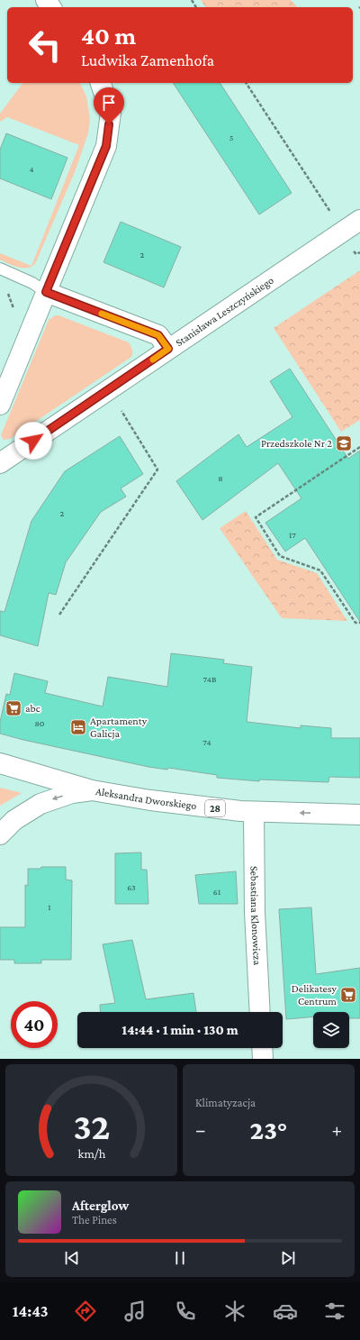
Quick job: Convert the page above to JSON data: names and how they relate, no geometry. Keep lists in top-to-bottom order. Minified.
{"streets":{"street":["Stanisława Leszczyńskiego","Aleksandra Dworskiego","28","Sebastiana Klonowicza"]},"crossings":[["Aleksandra Dworskiego","28"],["Aleksandra Dworskiego","Sebastiana Klonowicza"]],"places":{"school or university":["Przedszkole Nr 2"],"supermarket":["abc","Delikatesy Centrum"],"hotel":["Apartamenty Galicja"]},"house_numbers":["5","4","2","8","2","17","74B","80","74","63","61","1"],"page":{"turn":["40 m","Ludwika Zamenhofa"],"limit":"40","trip":"14:44 · 1 min · 130 m","tile":"Klimatyzacja","heat":["−","23°","+"],"song":["Afterglow","The Pines"],"tabs":"14:43","gauge":["32","km/h"]}}
